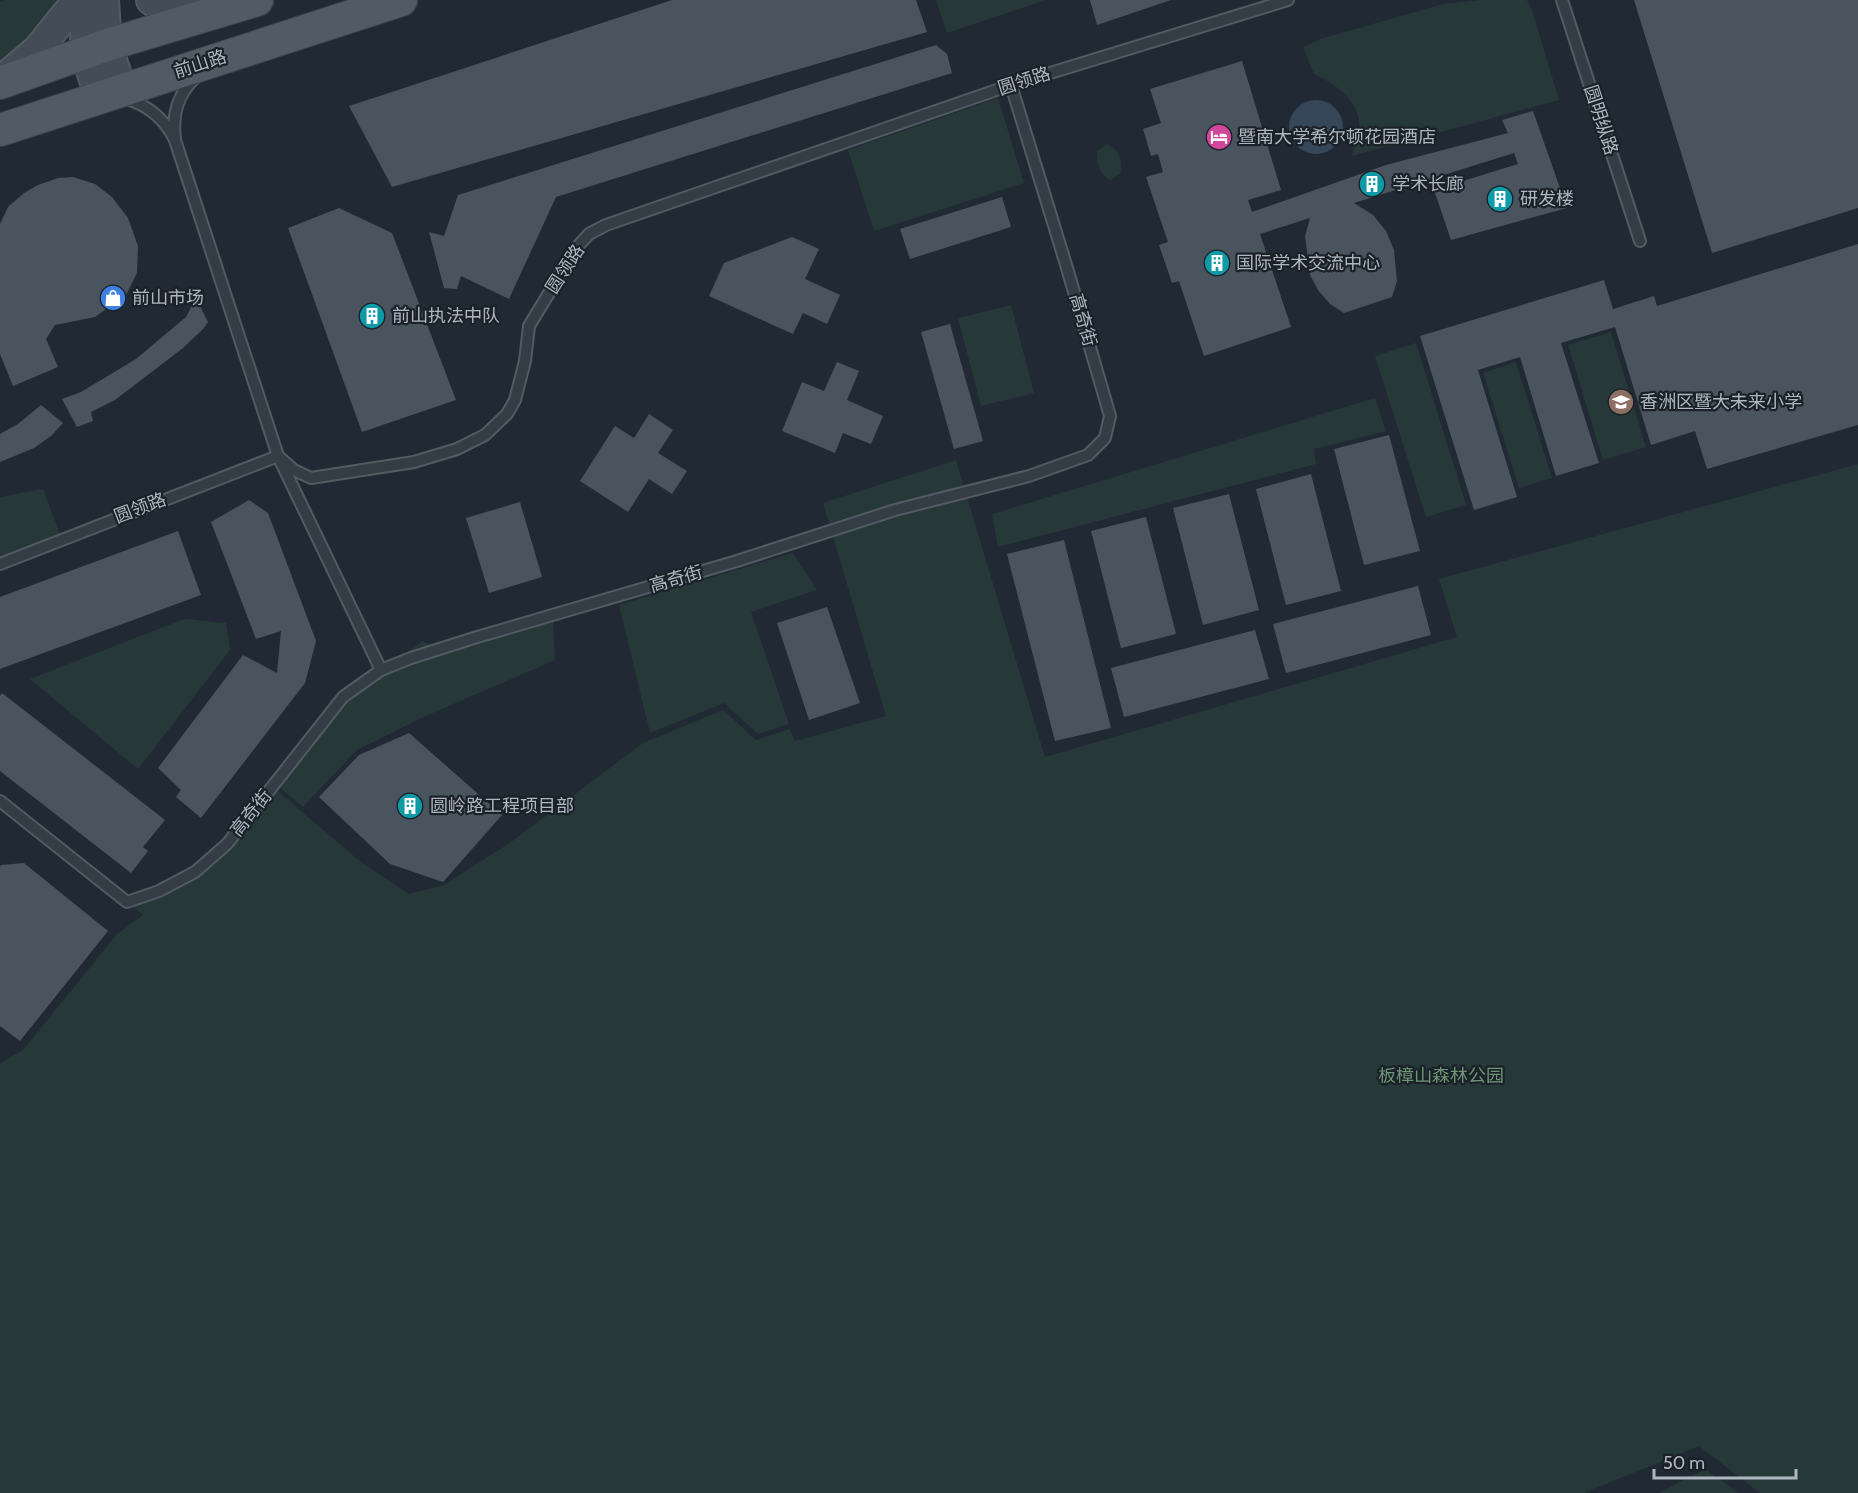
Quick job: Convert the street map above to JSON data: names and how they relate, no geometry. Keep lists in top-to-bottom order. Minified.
{"streets":{"main road":["前山路"],"lane":["圆领路","圆明纵路","高奇街"]},"crossings":[["圆领路","高奇街"]],"parks":["板樟山森林公园"],"places":{"hotel":["暨南大学希尔顿花园酒店"],"building":["学术长廊","研发楼","国际学术交流中心","前山执法中队","圆岭路工程项目部"],"shop":["前山市场"],"school or university":["香洲区暨大未来小学"]},"scale_bar":"50 m"}
